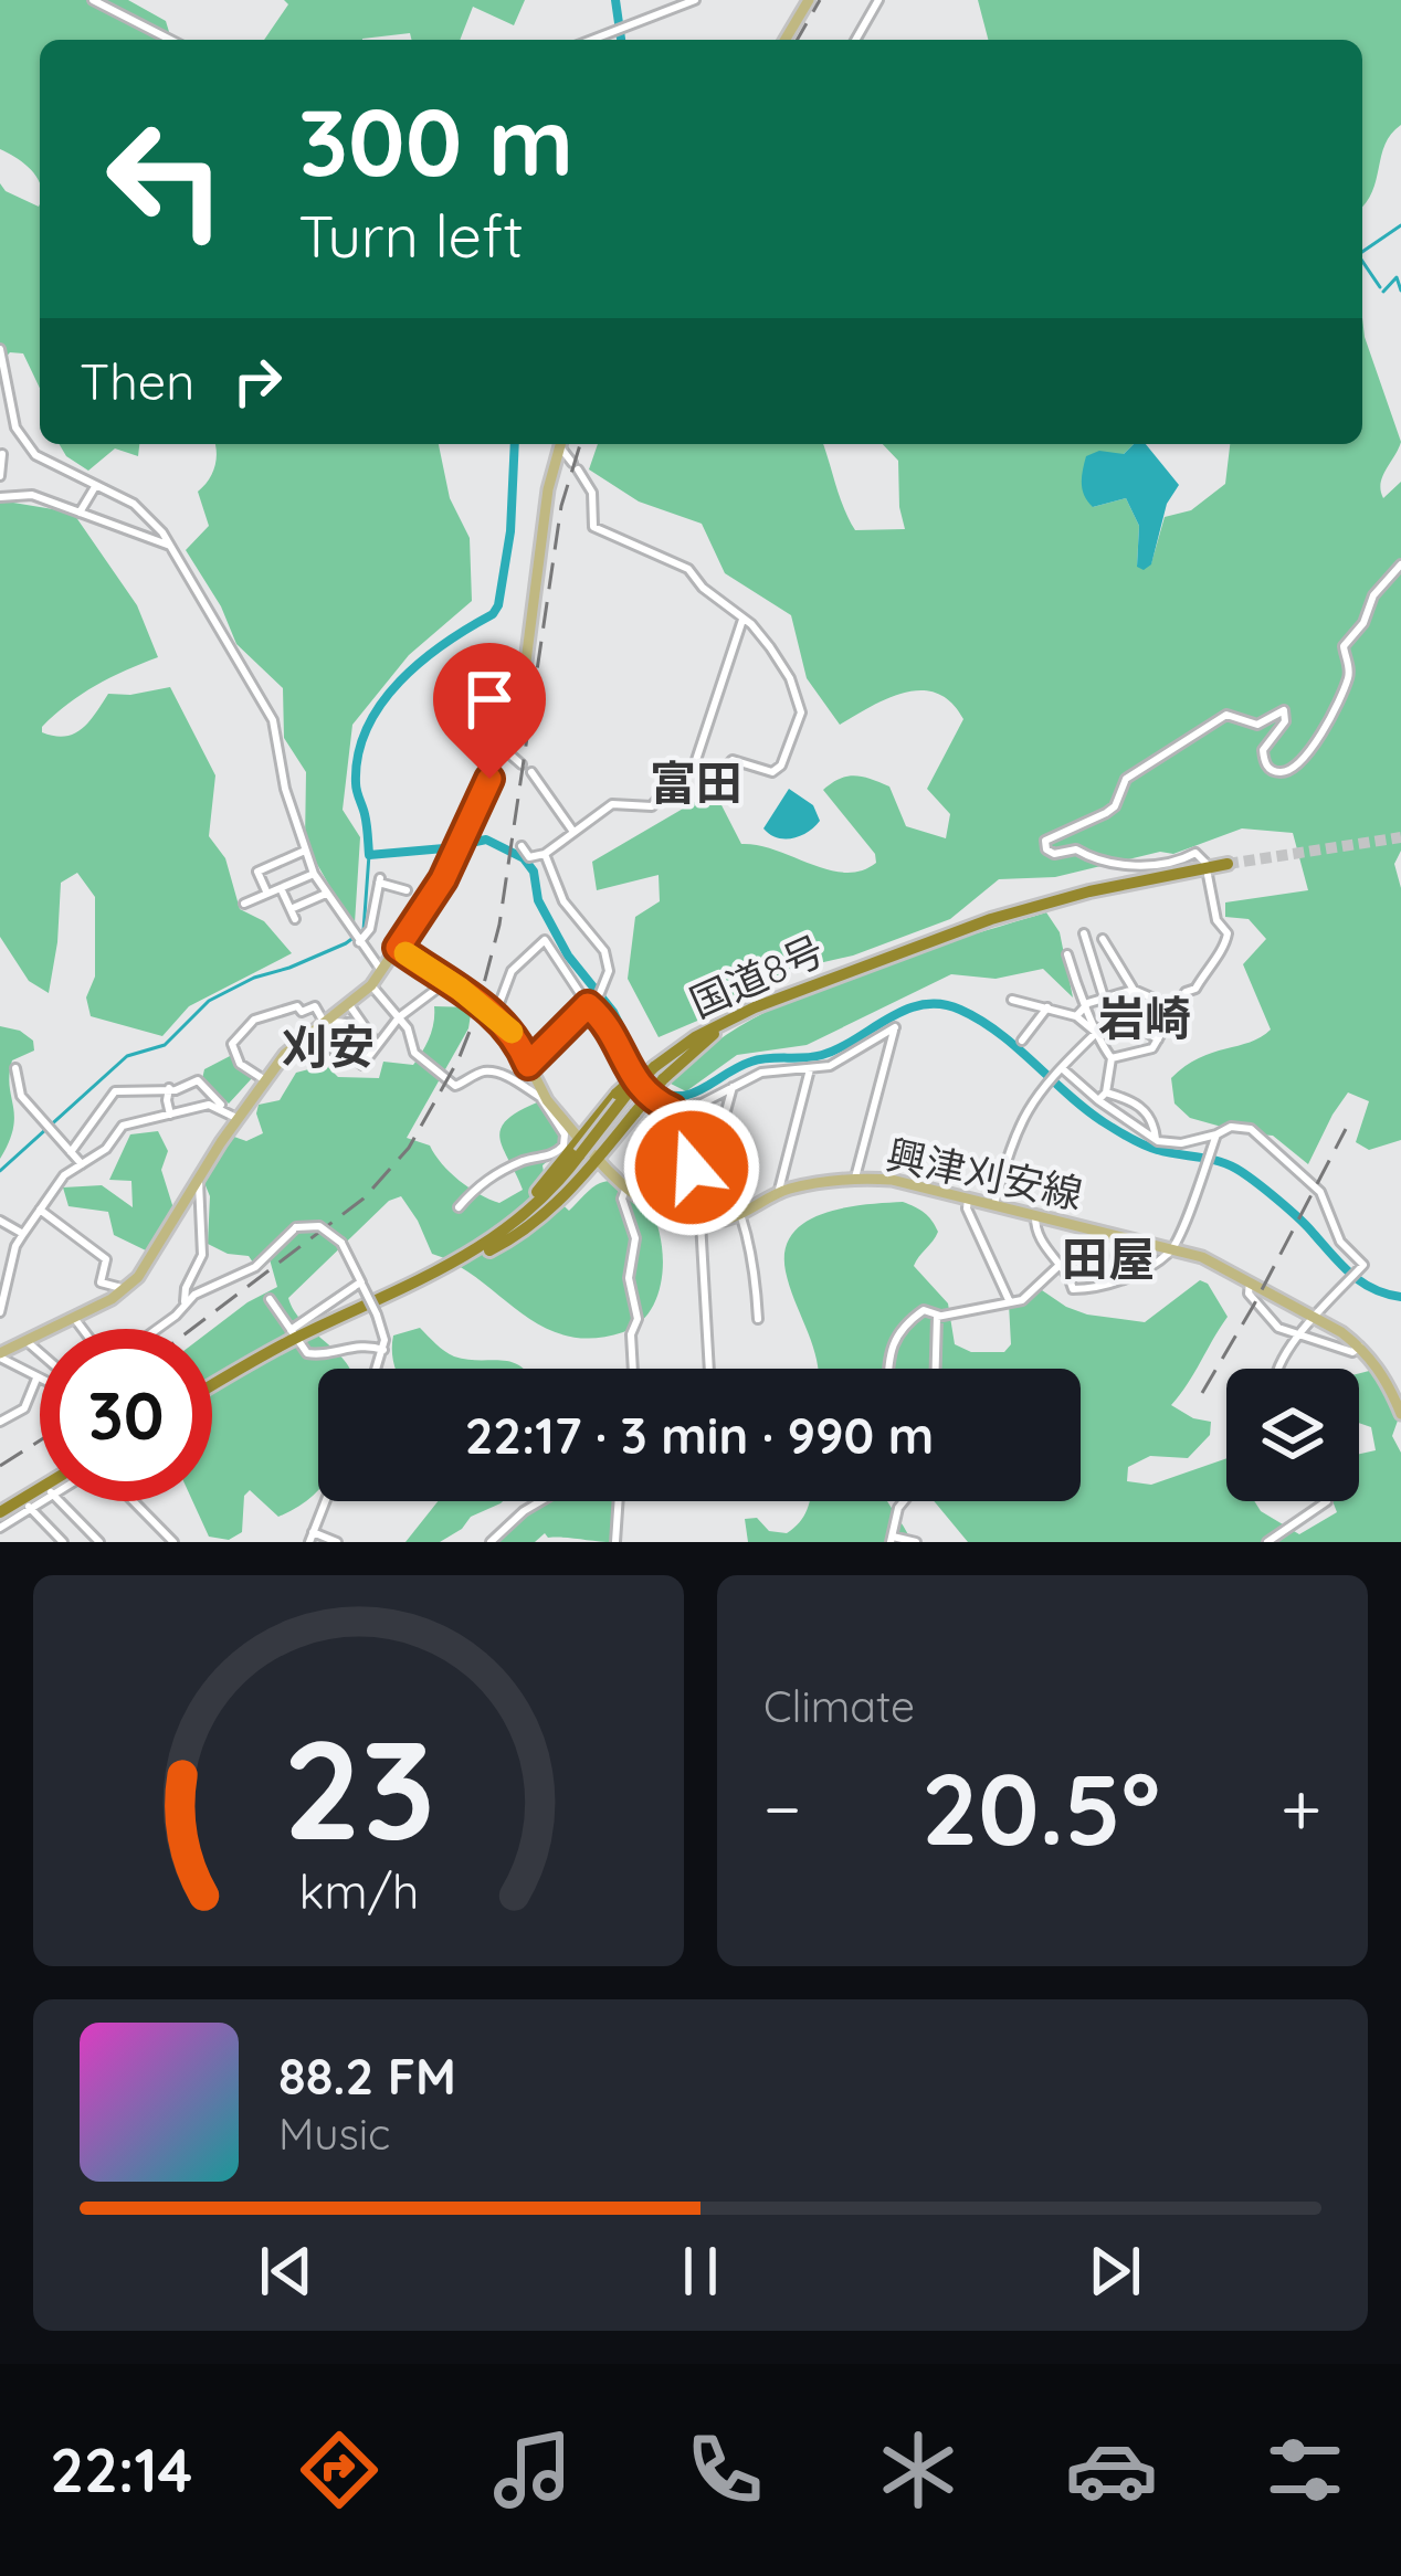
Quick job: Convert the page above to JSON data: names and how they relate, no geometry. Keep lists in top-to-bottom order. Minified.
{"streets":{"highway":["国道8号"],"main road":["興津刈安線"]},"districts":["富田","岩崎","刈安","田屋"],"page":{"turn":["300 m","Turn left"],"then":"Then","limit":"30","trip":"22:17 · 3 min · 990 m","tile":"Climate","heat":["−","20.5°","+"],"song":["88.2 FM","Music"],"tabs":"22:14","gauge":["23","km/h"]}}
